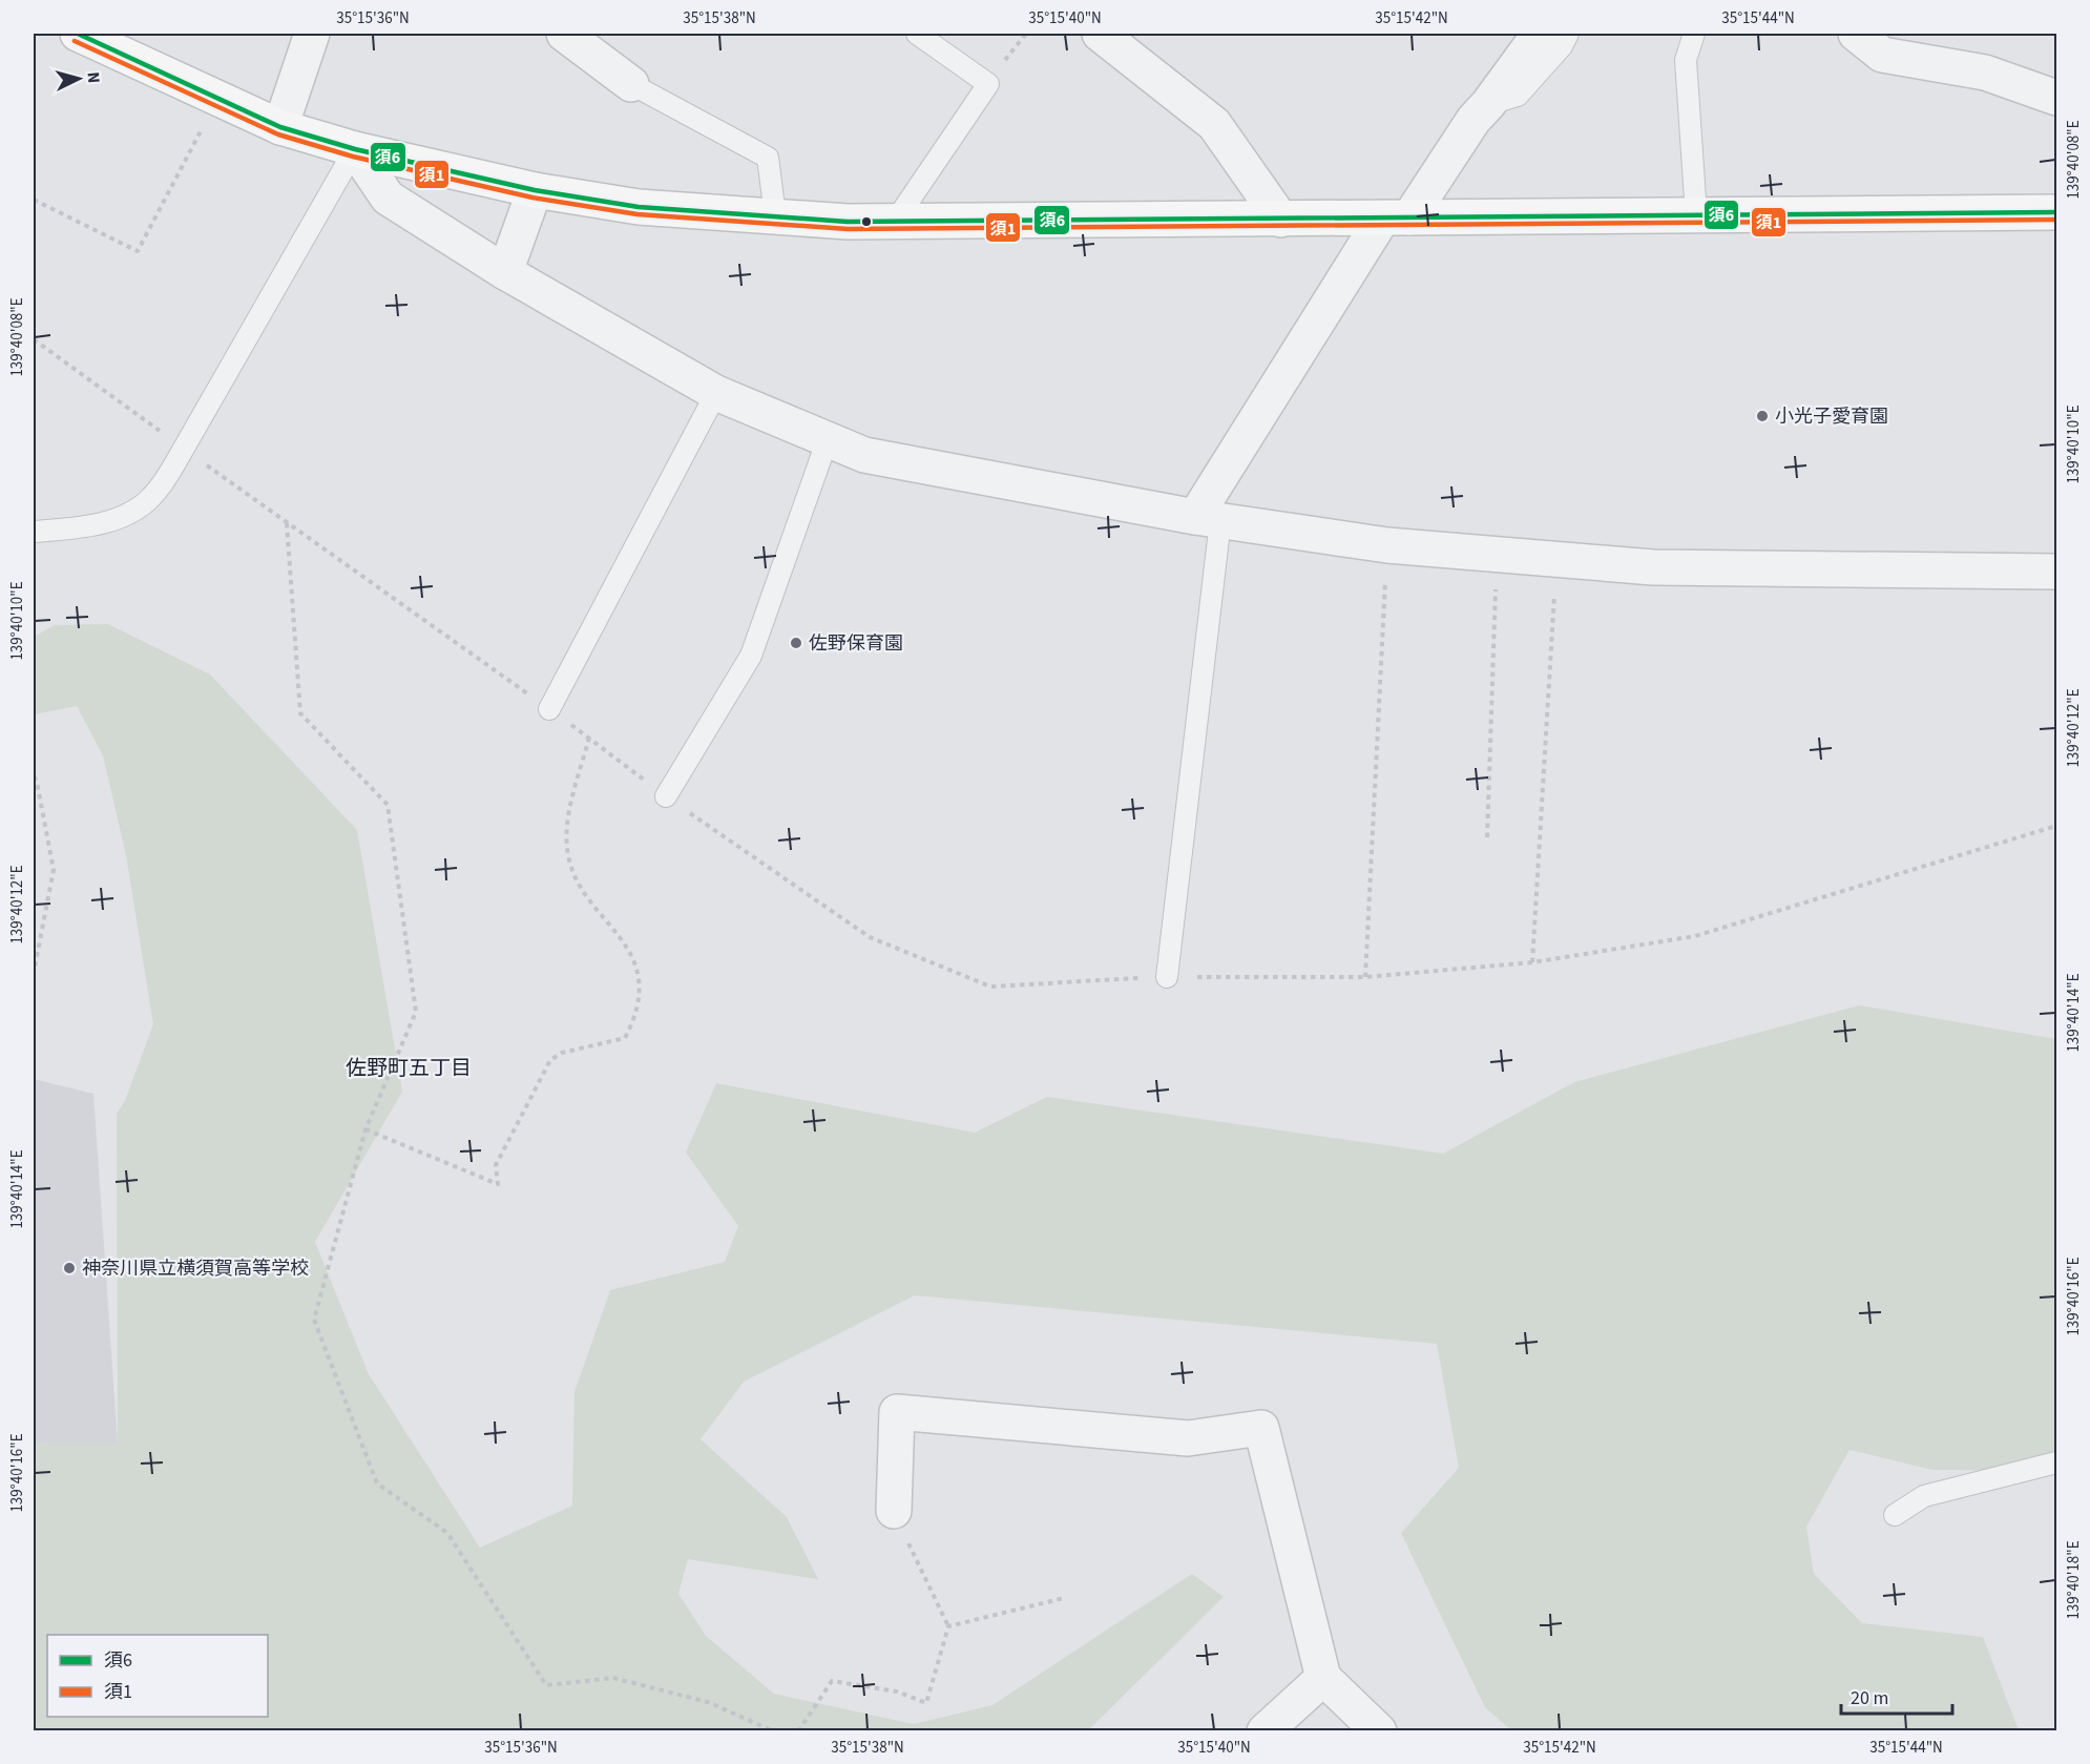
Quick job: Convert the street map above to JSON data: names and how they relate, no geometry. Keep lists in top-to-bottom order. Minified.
{"districts":["佐野町五丁目"],"places":["小光子愛育園","佐野保育園","神奈川県立横須賀高等学校"],"lines":["transit line 須6","transit line 須1"],"legend":["須6","須1"],"scale_bar":"20 m","north":"right","coordinates":["35°15'36\"N","35°15'38\"N","35°15'40\"N","35°15'42\"N","35°15'44\"N","139°40'08\"E","139°40'10\"E","139°40'12\"E","139°40'14\"E","139°40'16\"E","139°40'18\"E"]}
